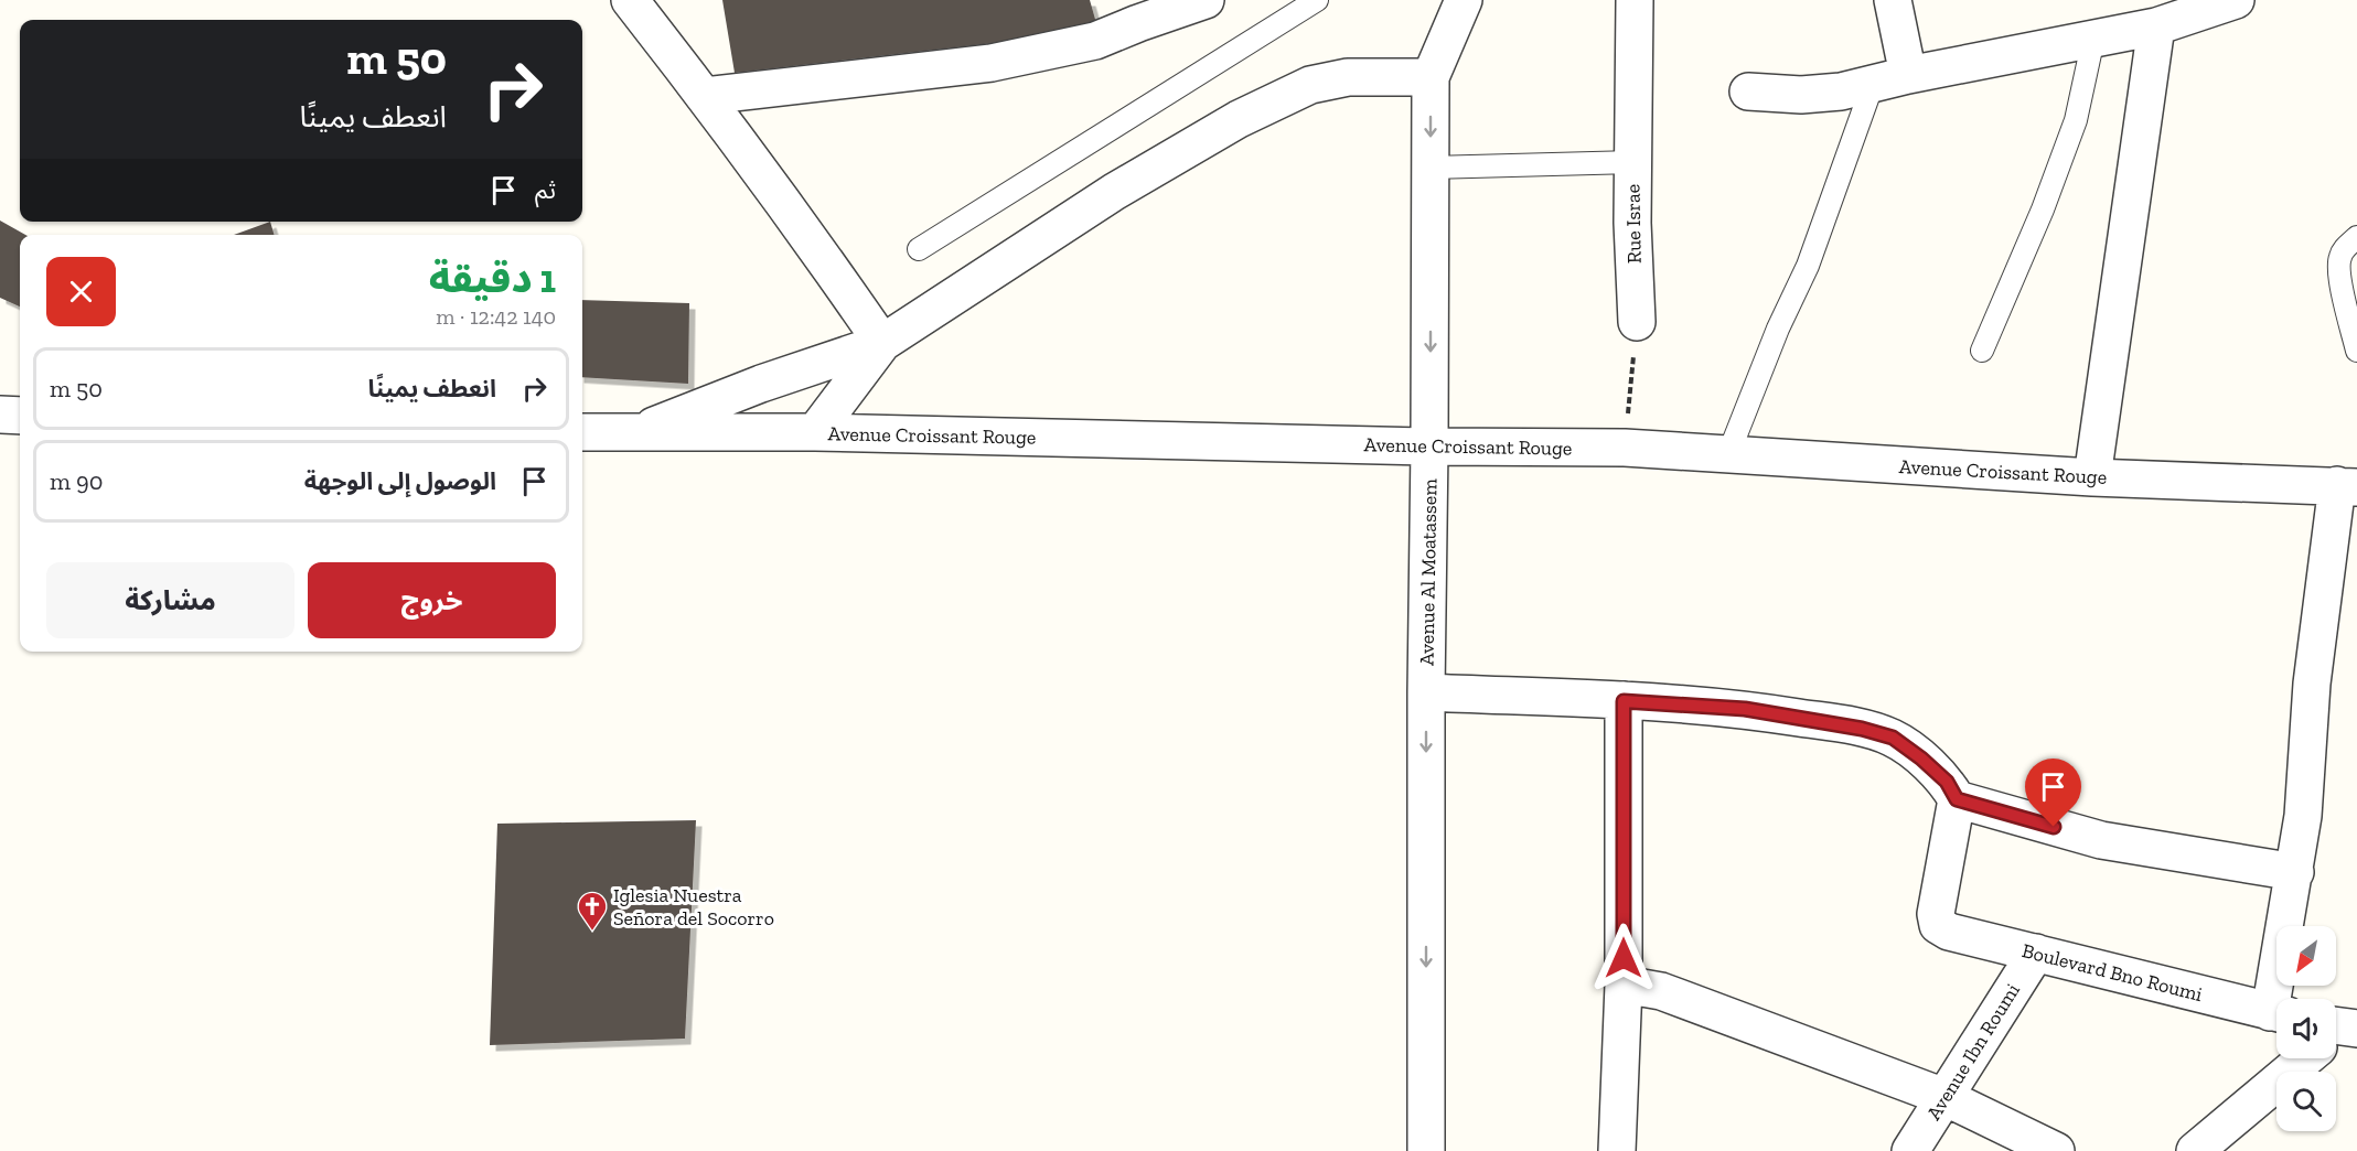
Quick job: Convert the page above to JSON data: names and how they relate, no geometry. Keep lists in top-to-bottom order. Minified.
{"streets":{"street":["Rue Israe","Avenue Croissant Rouge","Avenue Al Moatassem","Boulevard Bno Roumi","Avenue Ibn Roumi"]},"crossings":[["Avenue Croissant Rouge","Avenue Al Moatassem"],["Boulevard Bno Roumi","Avenue Ibn Roumi"]],"places":{"church":["Iglesia Nuestra Señora del Socorro"]},"north":"bottom left","page":{"turn":["50 m","انعطف يمينًا"],"then":"ثم","heading":["1 دقيقة","140 m · 12:42"],"list":[{"name":"انعطف يمينًا","value":"50 m"},{"name":"الوصول إلى الوجهة","value":"90 m"}],"buttons":["خروج","مشاركة"]}}
